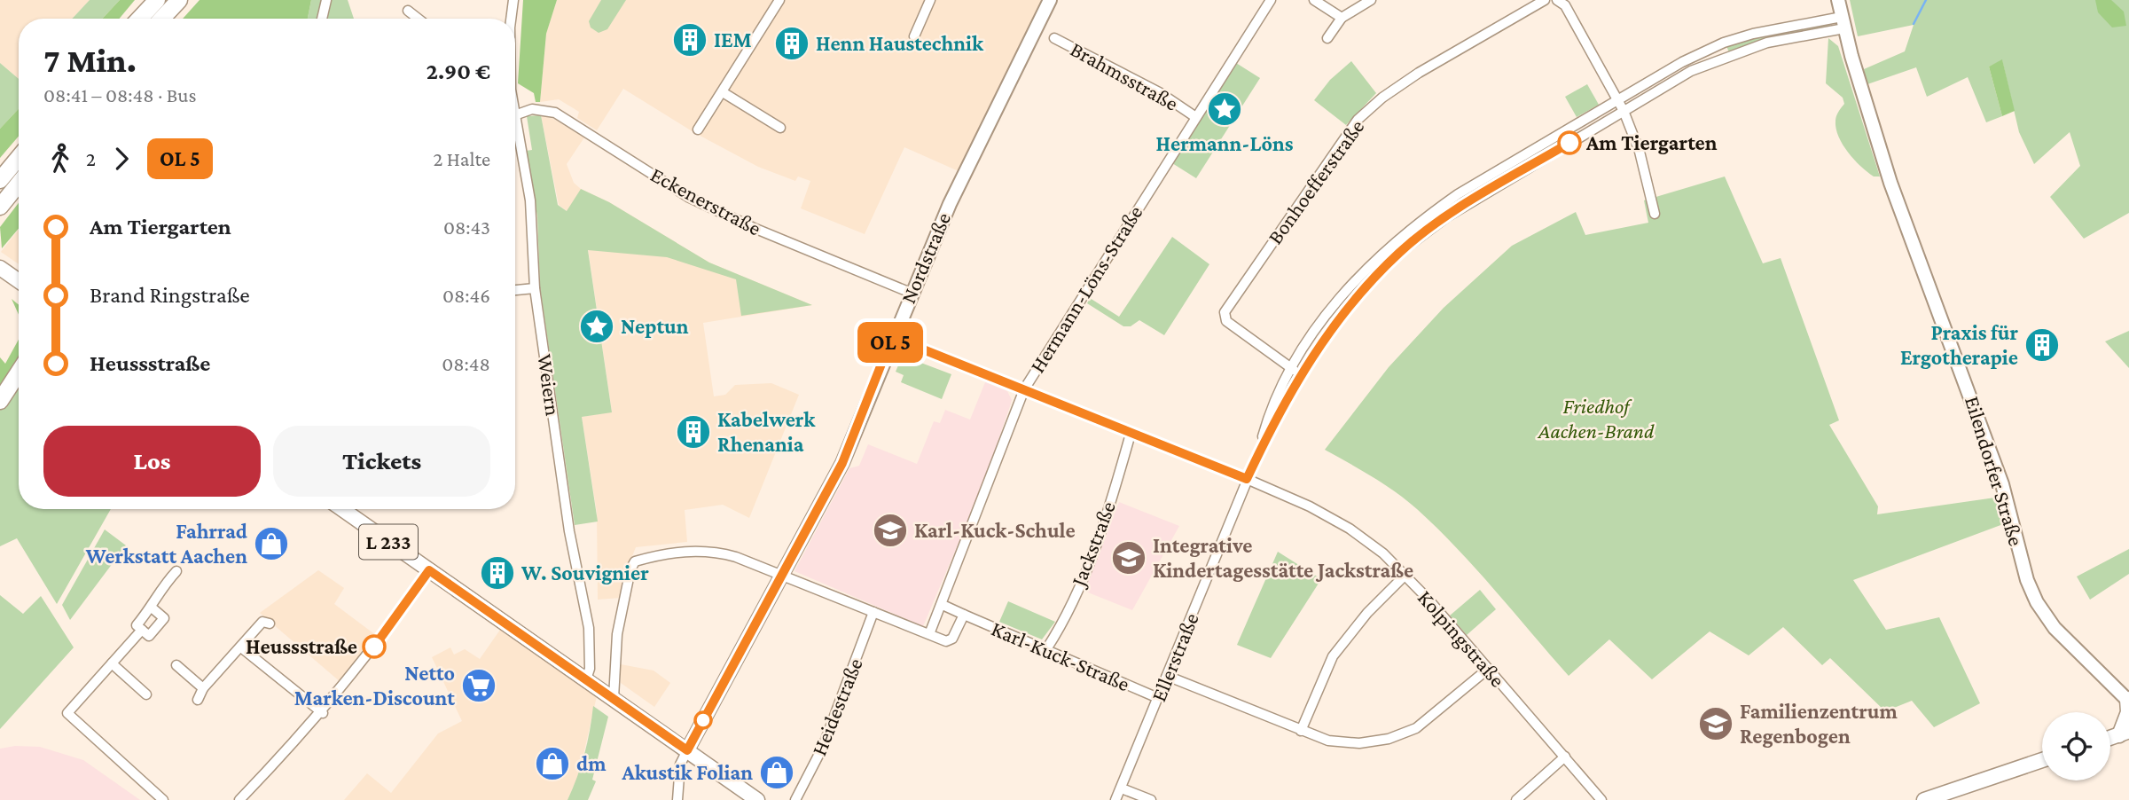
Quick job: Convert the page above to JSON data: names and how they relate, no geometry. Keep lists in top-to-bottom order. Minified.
{"streets":{"main road":["L 233"],"street":["Brahmsstraße","Bonhoefferstraße","Eckenerstraße","Nordstraße","Hermann-Löns-Straße","Weiern","Eilendorfer Straße","Jackstraße","Kolpingstraße","Karl-Kuck-Straße","Ellerstraße","Heidestraße"]},"crossings":[["Brahmsstraße","Hermann-Löns-Straße"],["Eckenerstraße","Nordstraße"],["Nordstraße","L 233"],["Nordstraße","Kolpingstraße"],["Nordstraße","Karl-Kuck-Straße"],["Hermann-Löns-Straße","Kolpingstraße"],["Hermann-Löns-Straße","Karl-Kuck-Straße"],["Weiern","L 233"],["L 233","Karl-Kuck-Straße"],["Jackstraße","Kolpingstraße"],["Jackstraße","Karl-Kuck-Straße"],["Kolpingstraße","Ellerstraße"],["Karl-Kuck-Straße","Ellerstraße"],["Karl-Kuck-Straße","Heidestraße"]],"parks":["Friedhof Aachen-Brand"],"places":{"building":["IEM","Henn Haustechnik","Praxis für Ergotherapie","Kabelwerk Rhenania","W. Souvignier"],"place":["Hermann-Löns","Neptun"],"other":["Am Tiergarten","Heussstraße"],"school or university":["Karl-Kuck-Schule","Integrative Kindertagesstätte Jackstraße","Familienzentrum Regenbogen"],"shop":["Fahrrad Werkstatt Aachen","dm","Akustik Folian"],"supermarket":["Netto Marken-Discount"]},"page":{"on_map":"OL 5","heading":["7 Min.","08:41 – 08:48 · Bus","2.90 €"],"legs":["2","OL 5","2 Halte"],"list":[{"name":"Am Tiergarten","value":"08:43"},{"name":"Brand Ringstraße","value":"08:46"},{"name":"Heussstraße","value":"08:48"}],"buttons":["Los","Tickets"]}}
